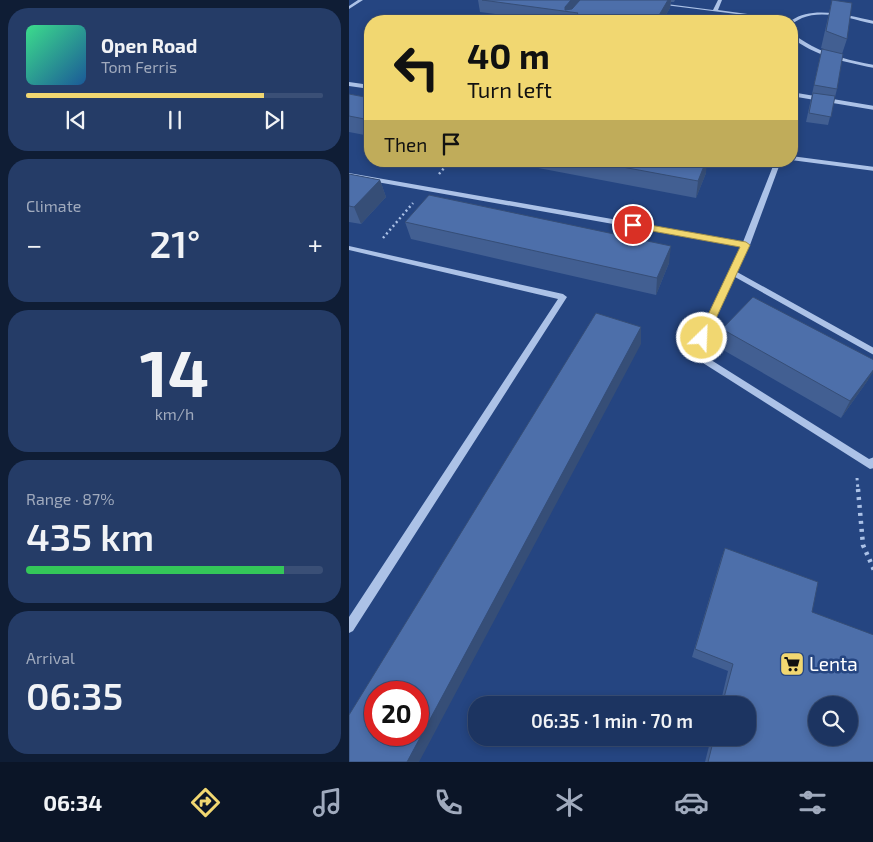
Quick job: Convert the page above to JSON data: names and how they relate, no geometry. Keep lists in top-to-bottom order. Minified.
{"places":{"supermarket":["Lenta"]},"page":{"turn":["40 m","Turn left"],"song":["Open Road","Tom Ferris"],"then":"Then","tile":["Climate",["14","km/h"],["Range · 87%","435 km"],["Arrival","06:35"]],"heat":["−","21°","+"],"limit":"20","trip":"06:35 · 1 min · 70 m","tabs":"06:34"}}
